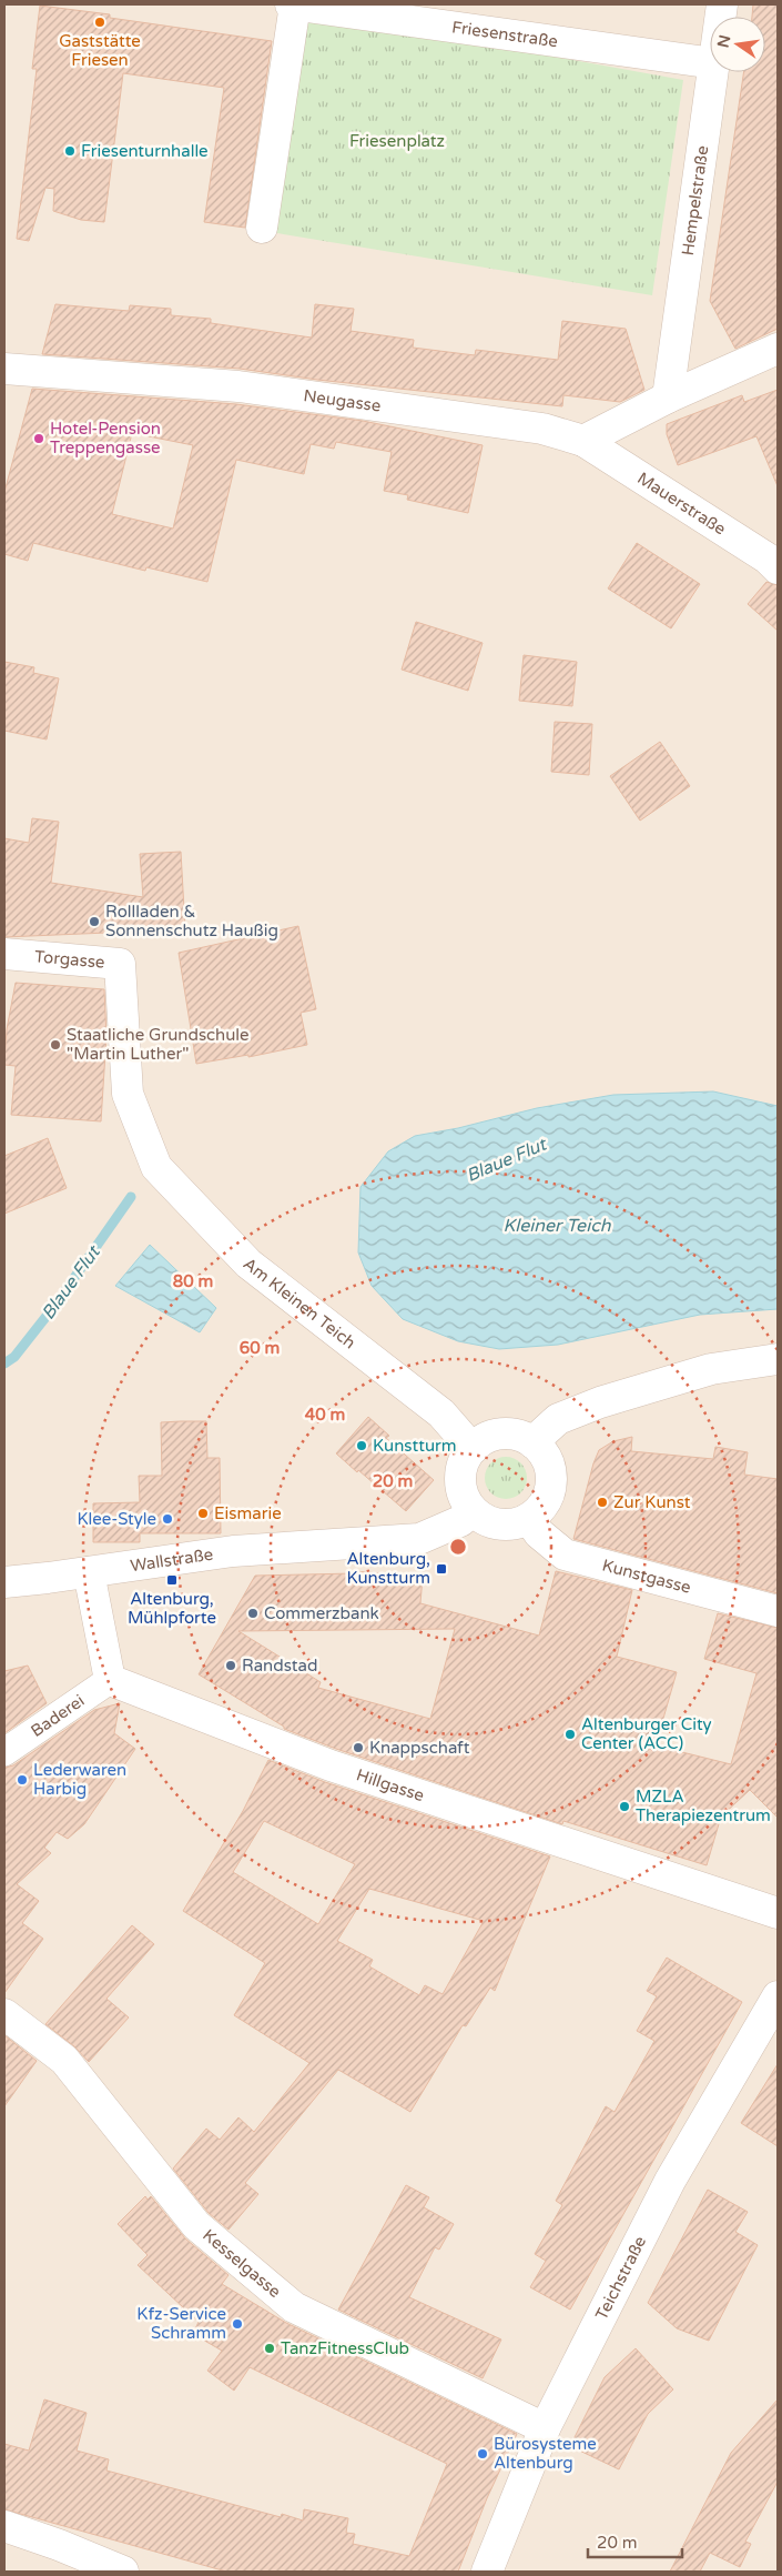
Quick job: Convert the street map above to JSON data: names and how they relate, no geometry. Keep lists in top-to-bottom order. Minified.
{"streets":{"street":["Friesenstraße","Hempelstraße","Neugasse","Mauerstraße","Torgasse","Am Kleinen Teich","Wallstraße","Kunstgasse","Baderei","Hillgasse","Kesselgasse","Teichstraße"]},"crossings":[["Neugasse","Mauerstraße"],["Torgasse","Am Kleinen Teich"],["Am Kleinen Teich","Wallstraße"],["Am Kleinen Teich","Kunstgasse"],["Wallstraße","Kunstgasse"],["Baderei","Hillgasse"],["Kesselgasse","Teichstraße"]],"water":["Blaue Flut","Kleiner Teich"],"parks":["Friesenplatz"],"places":{"other":["Gaststätte Friesen","Friesenturnhalle","Hotel-Pension Treppengasse","Rollladen & Sonnenschutz Haußig","Staatliche Grundschule \"Martin Luther\"","Kunstturm","Zur Kunst","Eismarie","Klee-Style","Commerzbank","Randstad","Altenburger City Center (ACC)","Knappschaft","Lederwaren Harbig","MZLA Therapiezentrum","Kfz-Service Schramm","TanzFitnessClub","Bürosysteme Altenburg"],"transit":["Altenburg, Kunstturm","Altenburg, Mühlpforte"]},"scale_bar":"20 m","north":"left","rings":["80 m","60 m","40 m","20 m"]}
